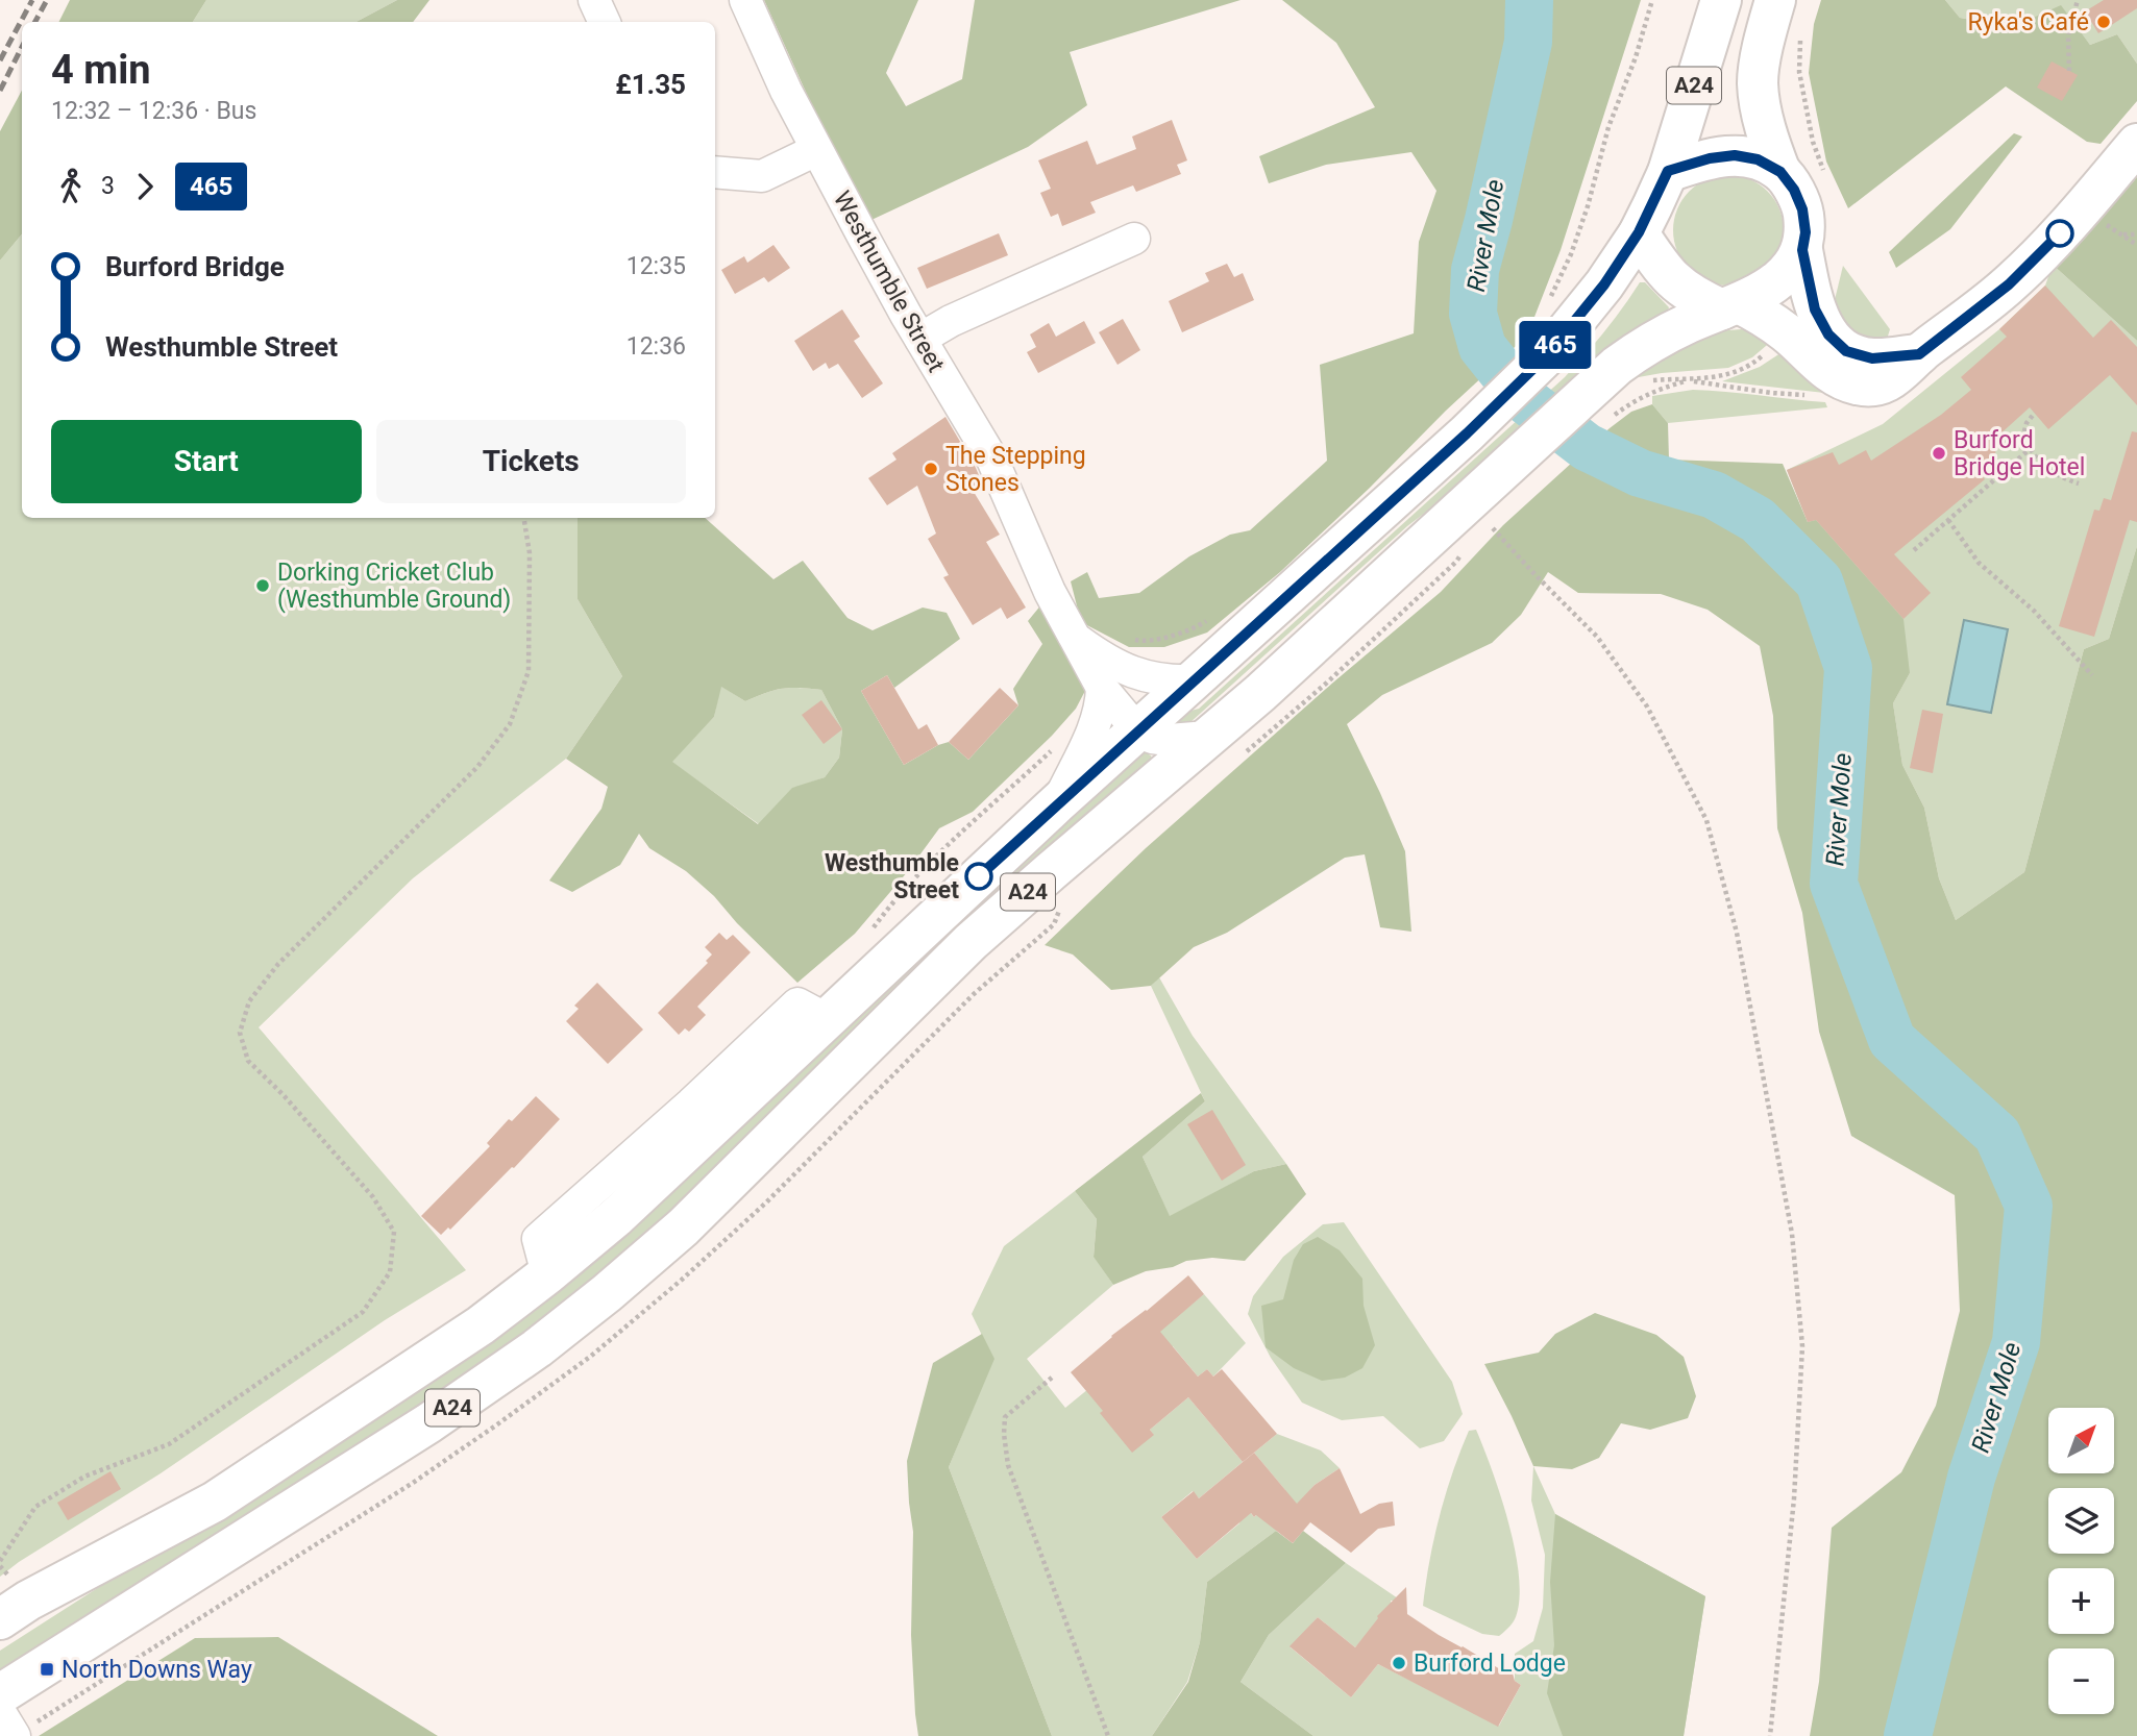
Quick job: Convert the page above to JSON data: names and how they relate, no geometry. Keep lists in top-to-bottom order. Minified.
{"streets":{"main road":["A24"],"street":["Westhumble Street"]},"crossings":[["A24","Westhumble Street"]],"water":["River Mole"],"places":{"other":["Ryka's Café","Burford Bridge Hotel","The Stepping Stones","Dorking Cricket Club (Westhumble Ground)","Westhumble Street","Burford Lodge"],"transit":["North Downs Way"]},"lines":["bus line 465"],"north":"top right","page":{"on_map":"465","heading":["4 min","12:32 – 12:36 · Bus","£1.35"],"legs":["3","465"],"list":[{"name":"Burford Bridge","value":"12:35"},{"name":"Westhumble Street","value":"12:36"}],"buttons":["Start","Tickets"],"map_buttons":["+","−"]}}
